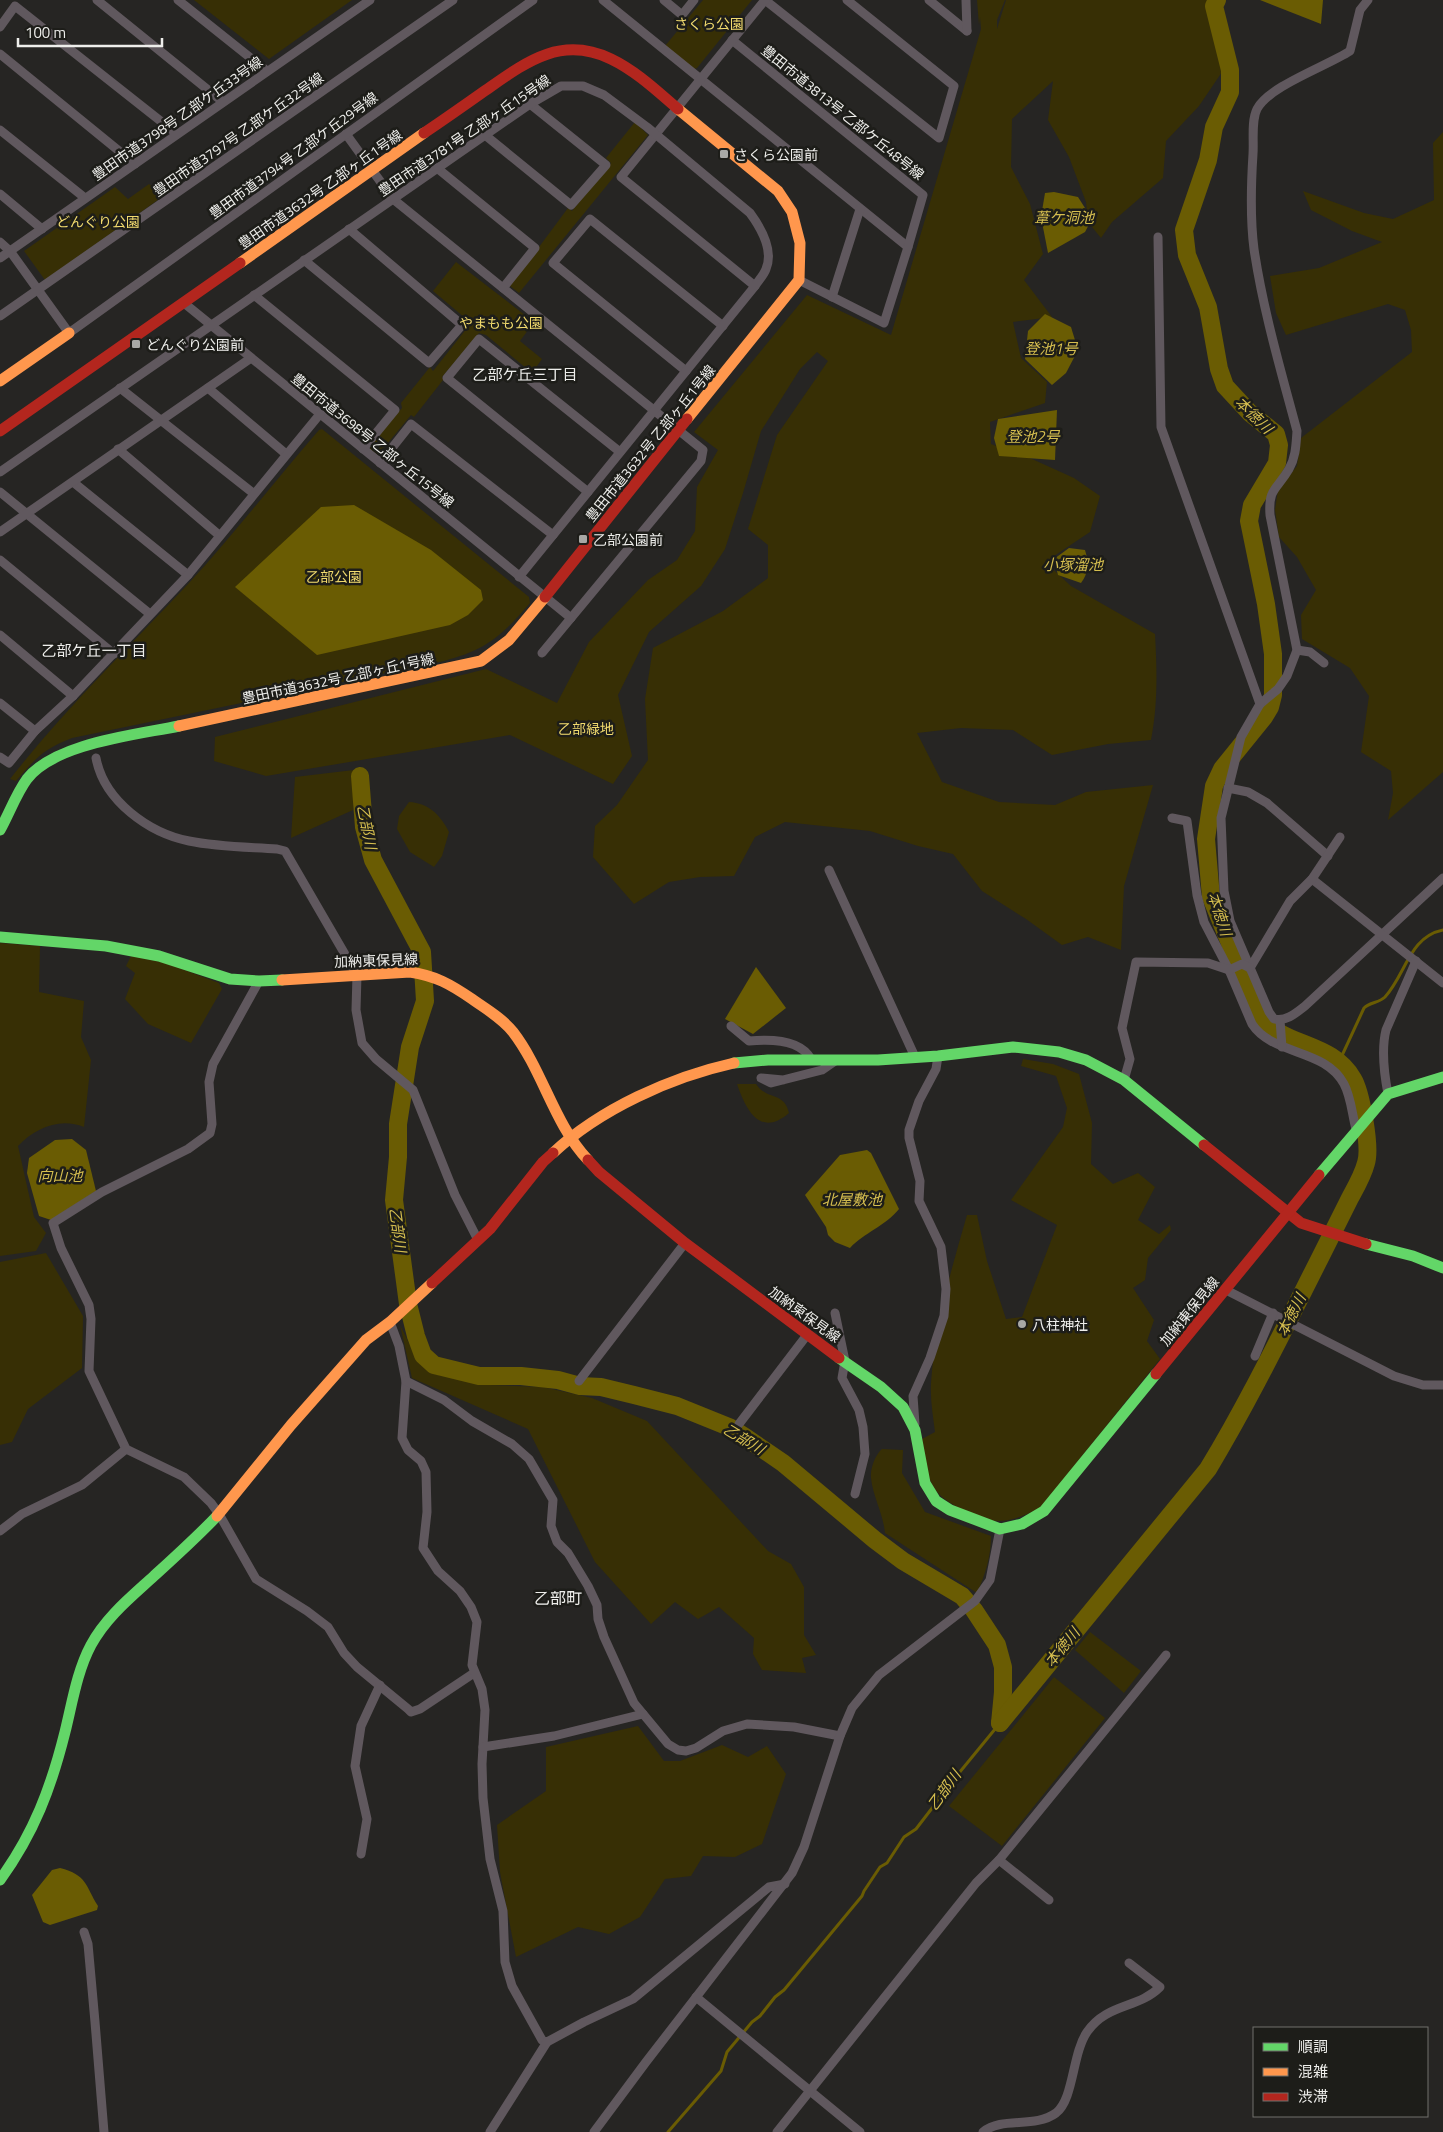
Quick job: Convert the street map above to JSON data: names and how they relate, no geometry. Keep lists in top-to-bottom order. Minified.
{"streets":{"street":["豊田市道3813号 乙部ケ丘48号線","豊田市道3798号 乙部ケ丘33号線","豊田市道3797号 乙部ケ丘32号線","豊田市道3781号 乙部ヶ丘15号線","豊田市道3794号 乙部ケ丘29号線","豊田市道3632号 乙部ヶ丘1号線","豊田市道3698号 乙部ヶ丘15号線","加納東保見線"]},"crossings":[["豊田市道3813号 乙部ケ丘48号線","豊田市道3632号 乙部ヶ丘1号線"],["豊田市道3781号 乙部ヶ丘15号線","豊田市道3698号 乙部ヶ丘15号線"],["豊田市道3632号 乙部ヶ丘1号線","豊田市道3698号 乙部ヶ丘15号線"]],"districts":["乙部ケ丘三丁目","乙部ケ丘一丁目","乙部町"],"water":["葦ケ洞池","登池1号","本徳川","登池2号","小塚溜池","乙部川","向山池","北屋敷池"],"parks":["さくら公園","どんぐり公園","やまもも公園","乙部公園","乙部緑地"],"places":{"transit":["さくら公園前","どんぐり公園前","乙部公園前"],"other":["八柱神社"]},"legend":["順調","混雑","渋滞"],"scale_bar":"100 m"}
